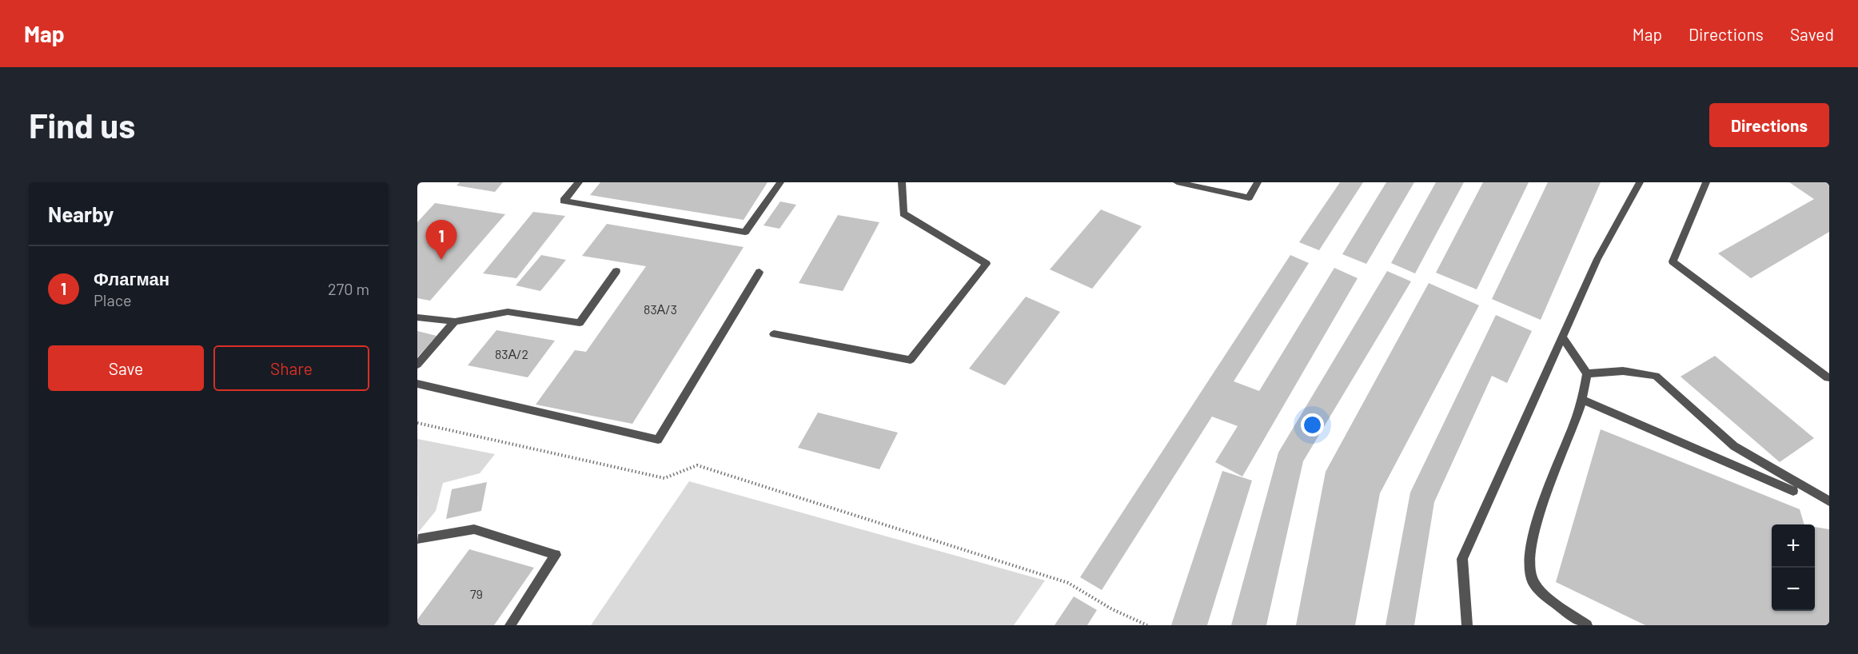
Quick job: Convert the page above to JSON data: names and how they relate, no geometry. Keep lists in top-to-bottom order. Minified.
{"house_numbers":["83А/3","83А/2","79"],"page":{"header":"Map","nav":["Map","Directions","Saved"],"buttons":["Directions",["Save","Share"]],"title":"Find us","heading":"Nearby","pins":"1","list":[{"mark":"1","name":"Флагман","note":"Place","value":"270 m"}],"map_buttons":["+","−"]}}
